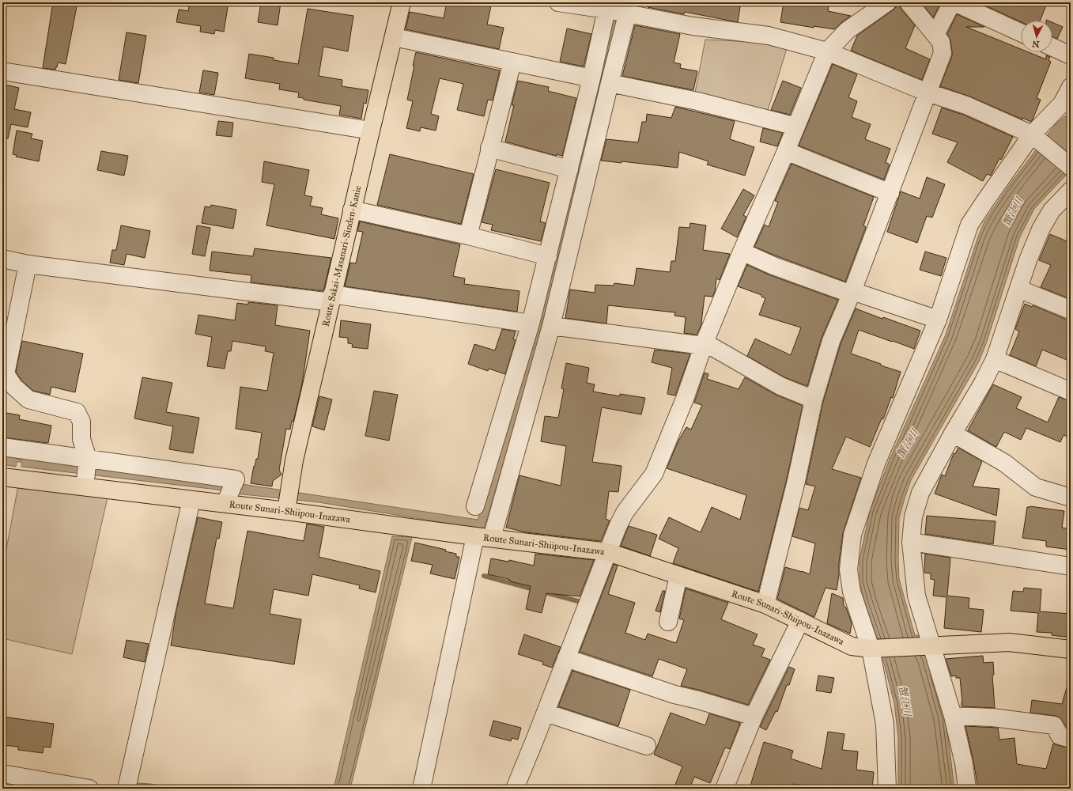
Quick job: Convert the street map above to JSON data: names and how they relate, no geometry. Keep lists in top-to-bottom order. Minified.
{"streets":{"main road":["Route Sakai-Masanari-Sinden-Kanie","Route Sunari-Shiipou-Inazawa"]},"crossings":[["Route Sakai-Masanari-Sinden-Kanie","Route Sunari-Shiipou-Inazawa"]],"water":["蟹江川"],"north":"bottom"}
